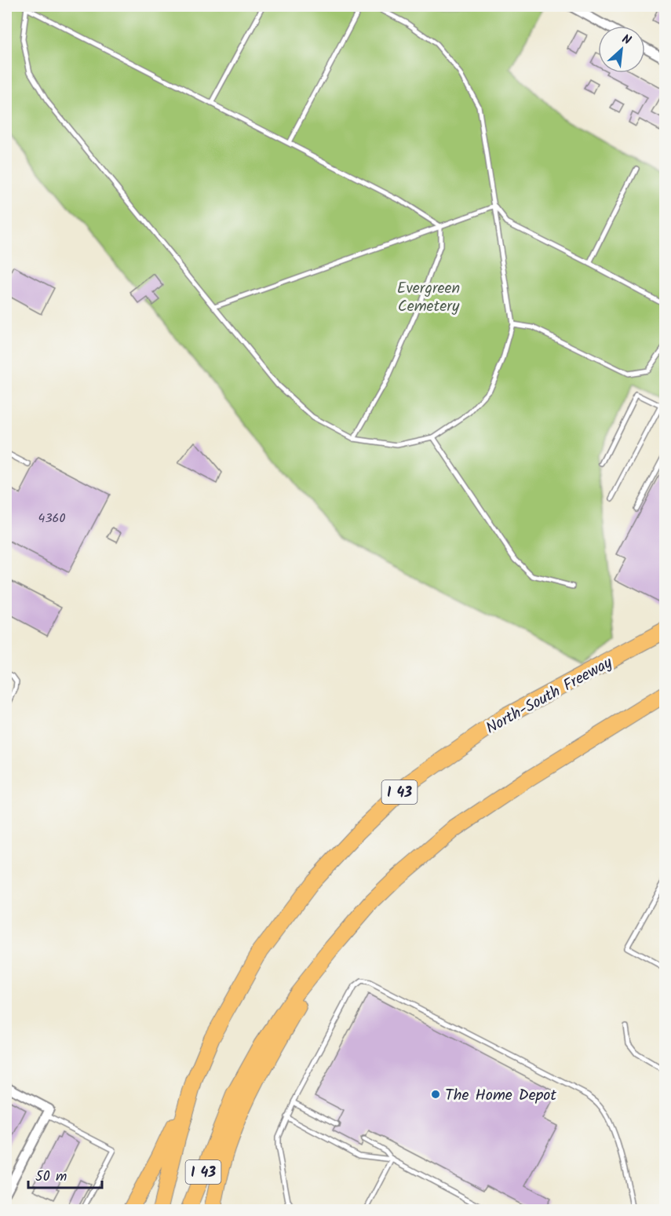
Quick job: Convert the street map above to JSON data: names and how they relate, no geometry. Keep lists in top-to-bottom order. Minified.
{"streets":{"highway":["North-South Freeway","I 43"]},"parks":["Evergreen Cemetery"],"places":["The Home Depot"],"house_numbers":["4360"],"scale_bar":"50 m","north":"top right"}
